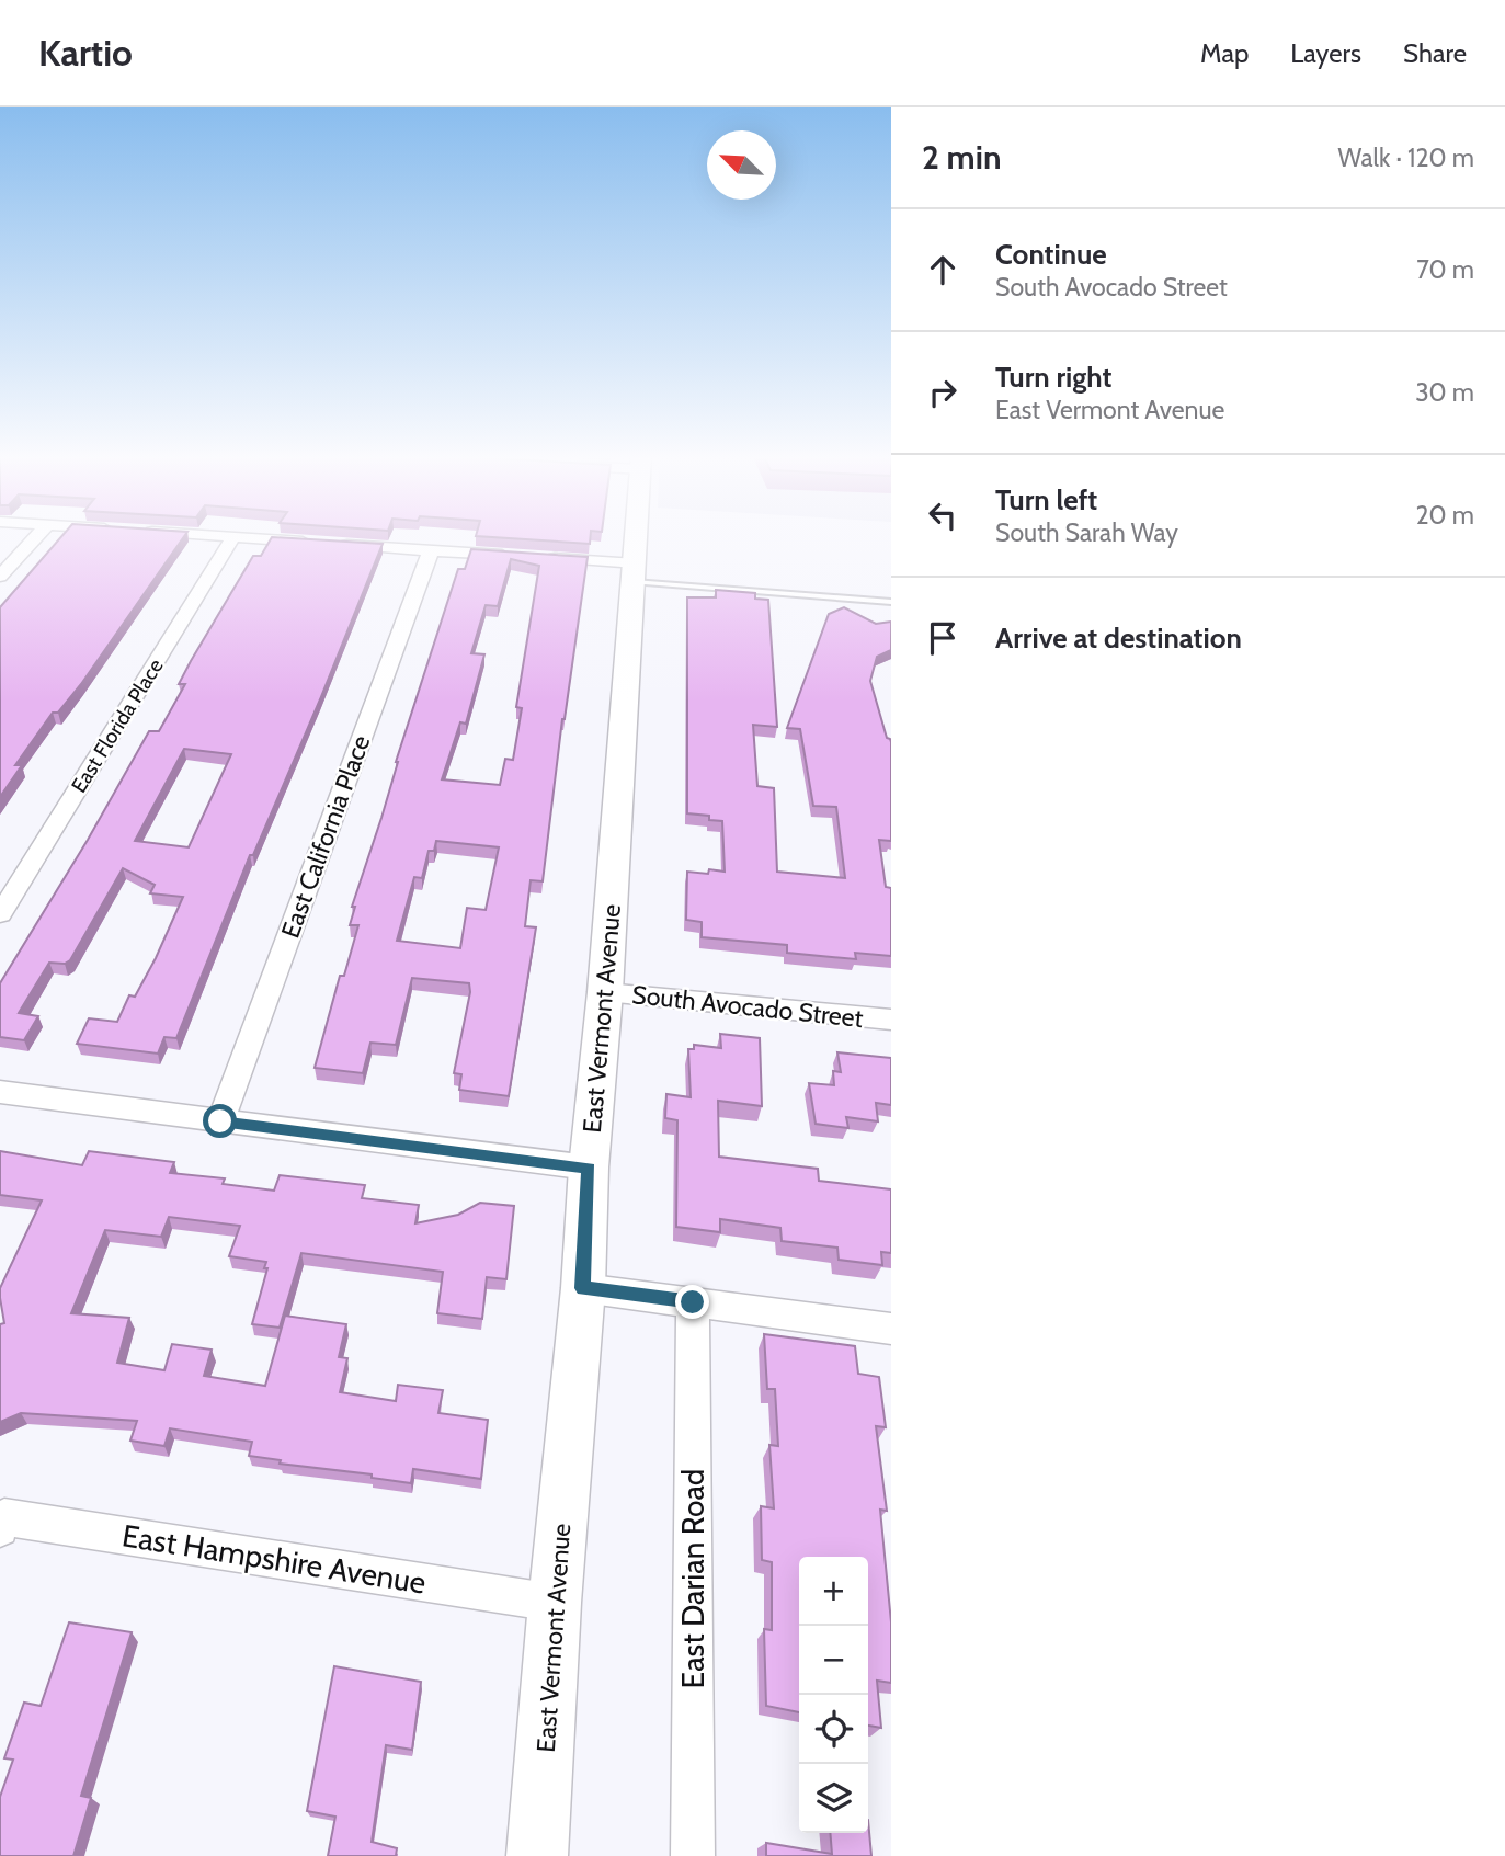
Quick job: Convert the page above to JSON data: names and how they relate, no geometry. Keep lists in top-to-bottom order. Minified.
{"streets":{"street":["East Florida Place","East California Place","South Avocado Street","East Vermont Avenue","East Hampshire Avenue","East Darian Road"]},"crossings":[["South Avocado Street","East Vermont Avenue"],["East Vermont Avenue","East Hampshire Avenue"]],"north":"top left","page":{"header":"Kartio","nav":["Map","Layers","Share"],"heading":["2 min","Walk · 120 m"],"list":[["Continue","South Avocado Street","70 m"],["Turn right","East Vermont Avenue","30 m"],["Turn left","South Sarah Way","20 m"],"Arrive at destination"],"map_buttons":["+","−"]}}
